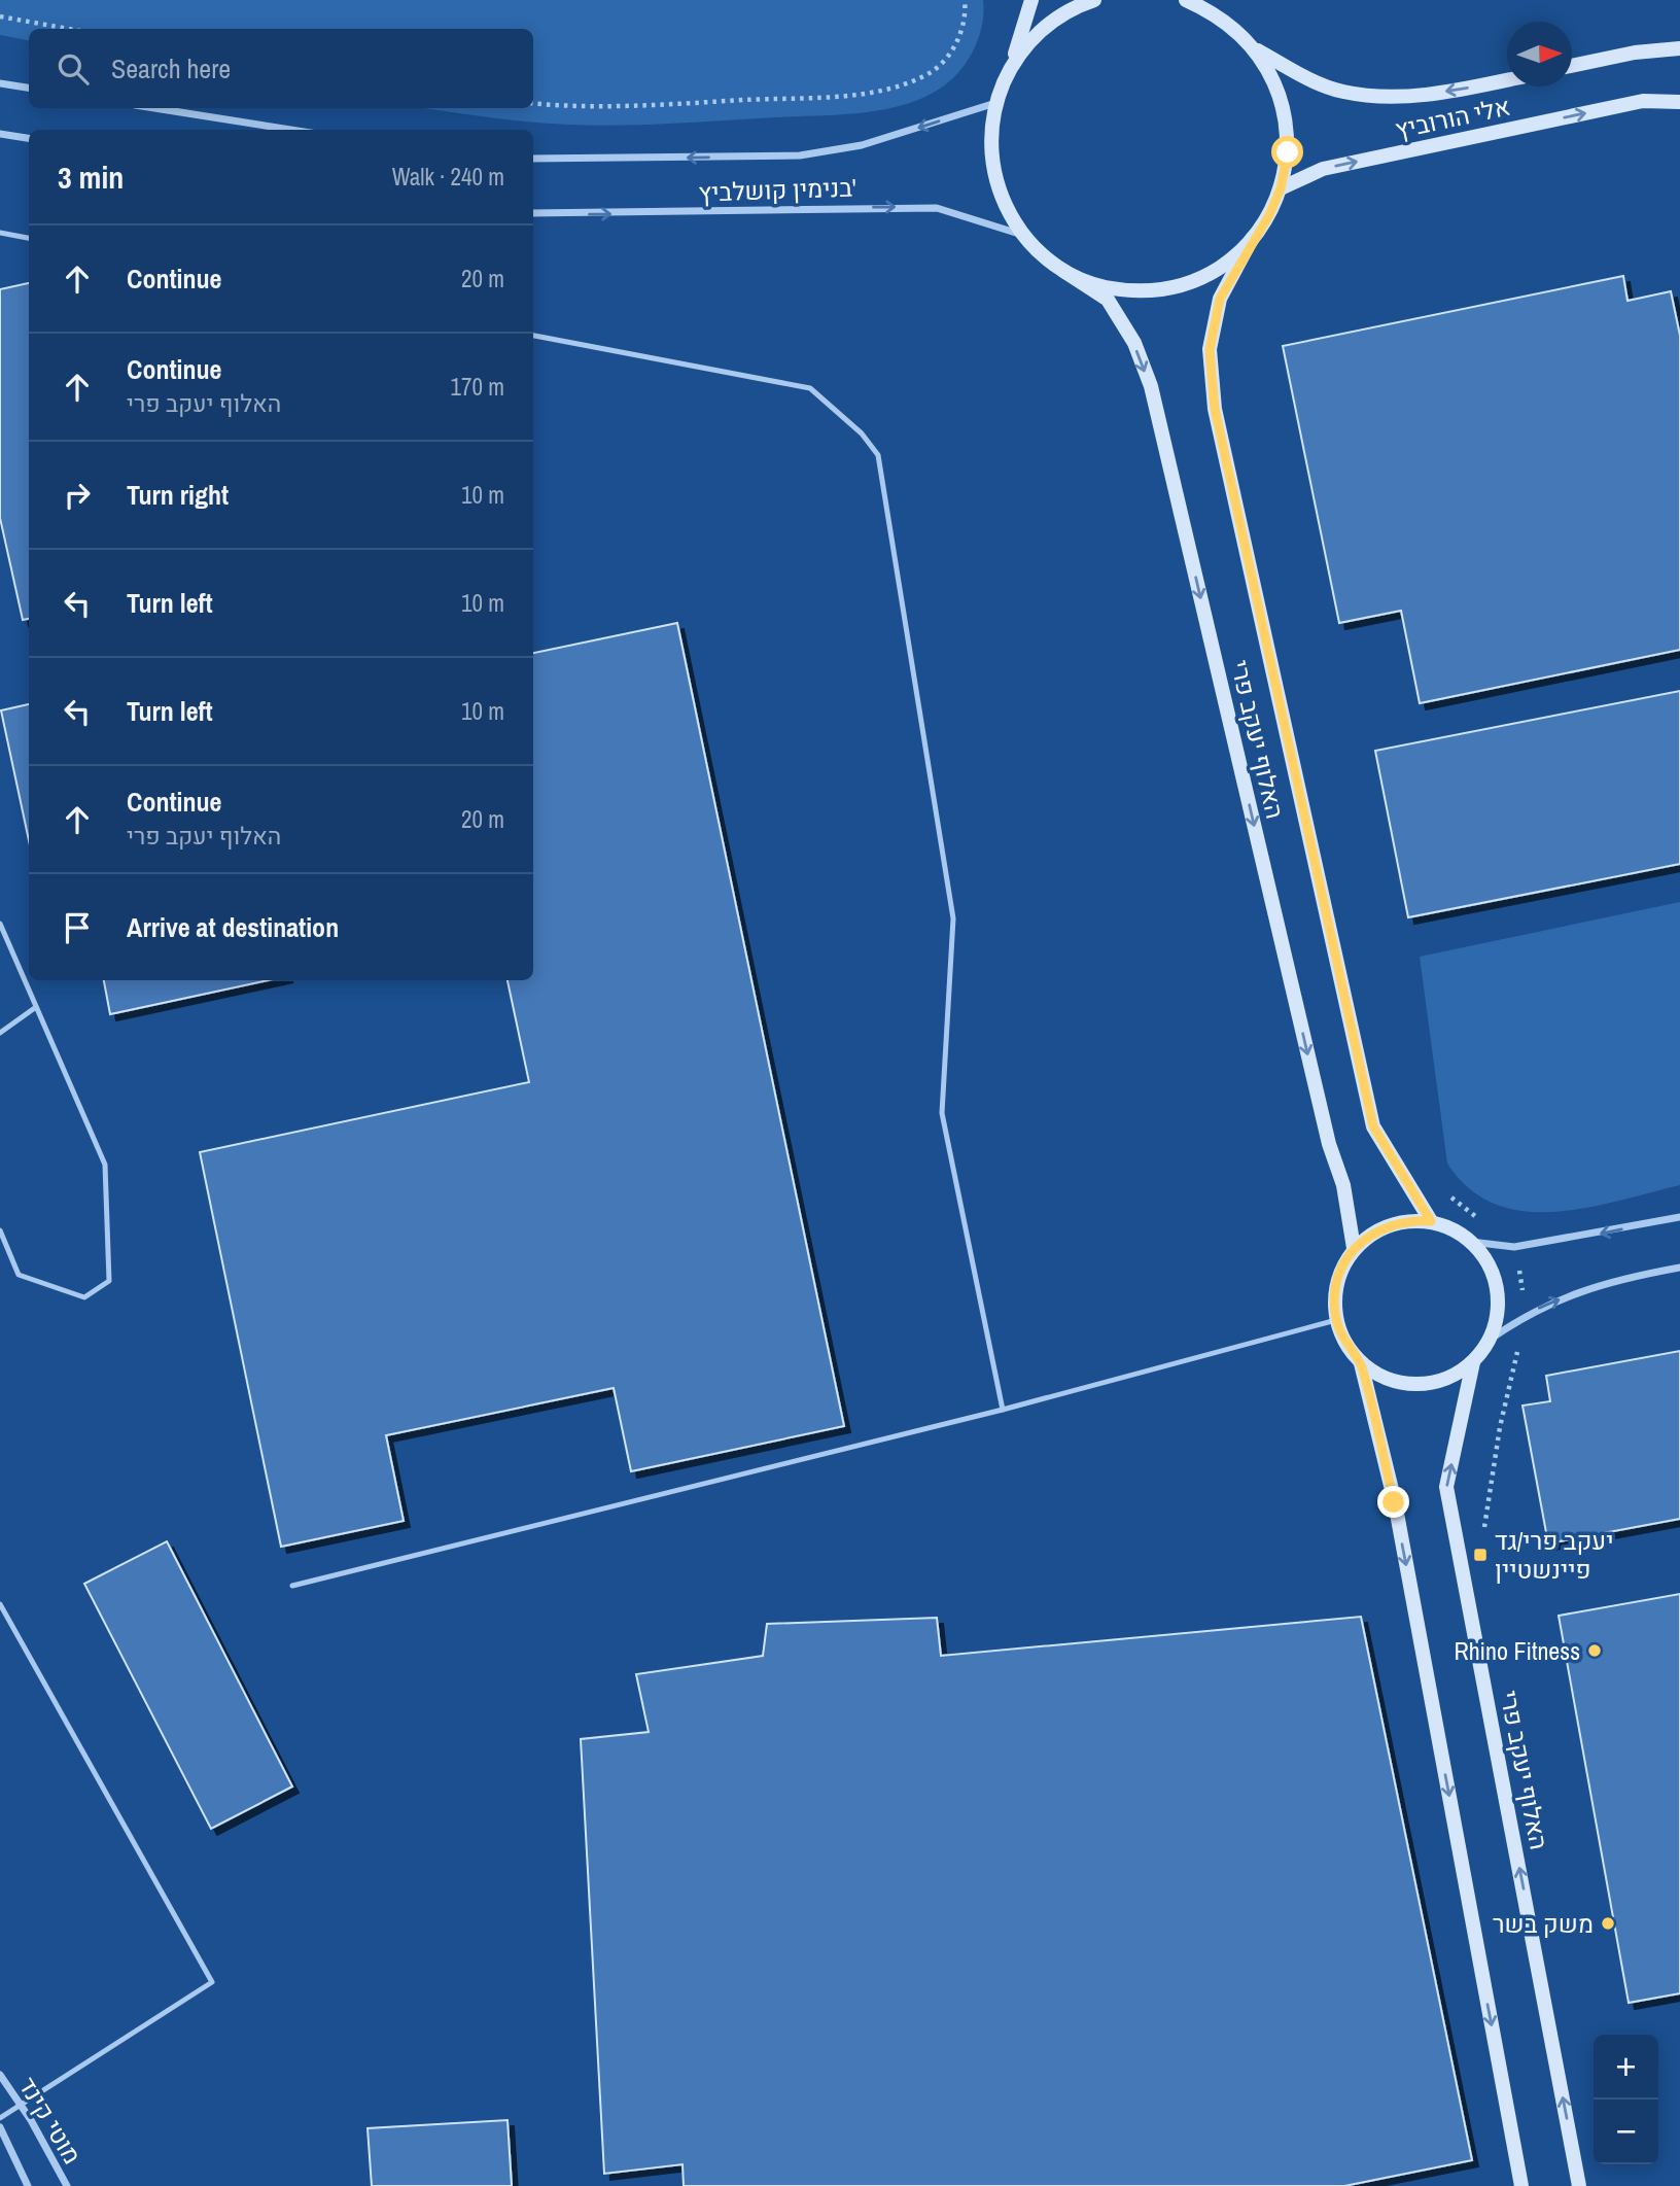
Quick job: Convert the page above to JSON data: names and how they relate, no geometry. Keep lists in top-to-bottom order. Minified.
{"streets":{"street":["אלי הורוביץ","בנימין קושלביץ'","האלוף יעקב פרי","מוטי קינד"]},"places":{"transit":["יעקב פרי/גד פיינשטיין"],"other":["Rhino Fitness","משק בשר"]},"north":"right","page":{"search":"Search here","heading":["3 min","Walk · 240 m"],"list":[["Continue","20 m"],["Continue","האלוף יעקב פרי","170 m"],["Turn right","10 m"],["Turn left","10 m"],["Turn left","10 m"],["Continue","האלוף יעקב פרי","20 m"],"Arrive at destination"],"map_buttons":["+","−"]}}
